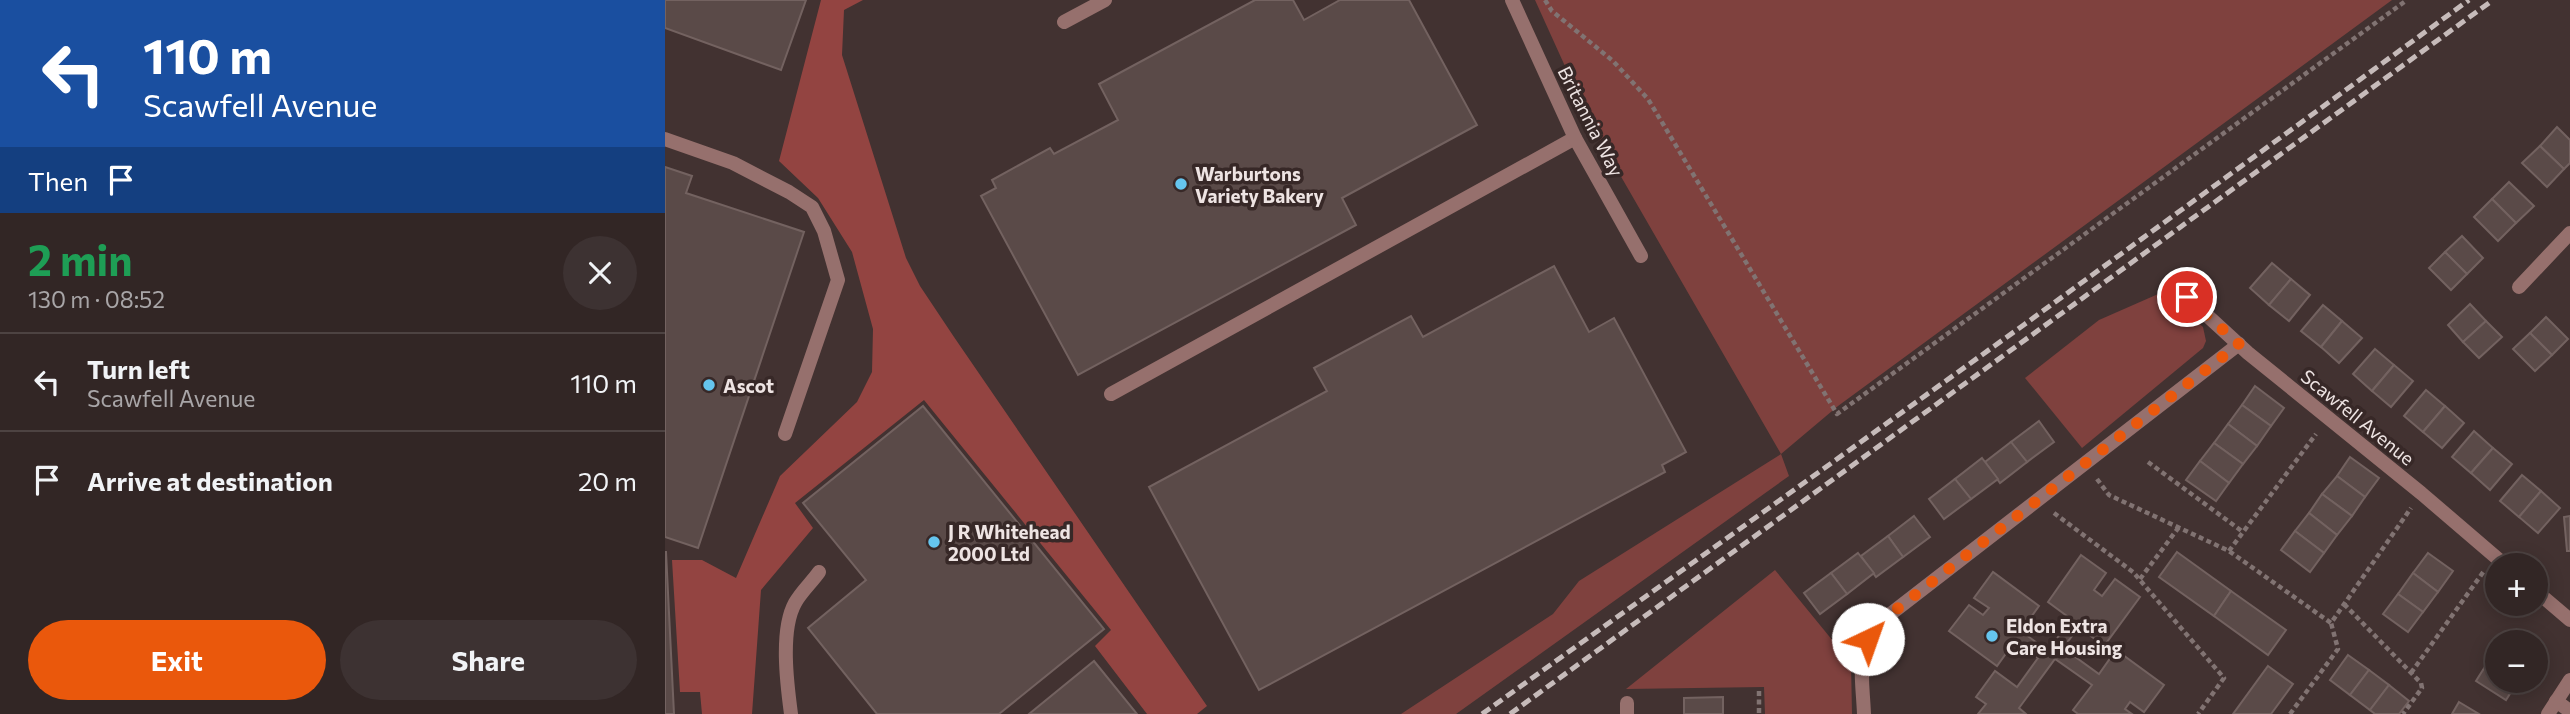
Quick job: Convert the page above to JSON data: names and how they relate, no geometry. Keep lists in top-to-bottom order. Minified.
{"streets":{"street":["Britannia Way","Scawfell Avenue"]},"places":["Warburtons Variety Bakery","Ascot","J R Whitehead 2000 Ltd","Eldon Extra Care Housing"],"page":{"turn":["110 m","Scawfell Avenue"],"then":"Then","heading":["2 min","130 m · 08:52"],"list":[{"name":"Turn left","note":"Scawfell Avenue","value":"110 m"},{"name":"Arrive at destination","value":"20 m"}],"map_buttons":["+","−"],"buttons":["Exit","Share"]}}
